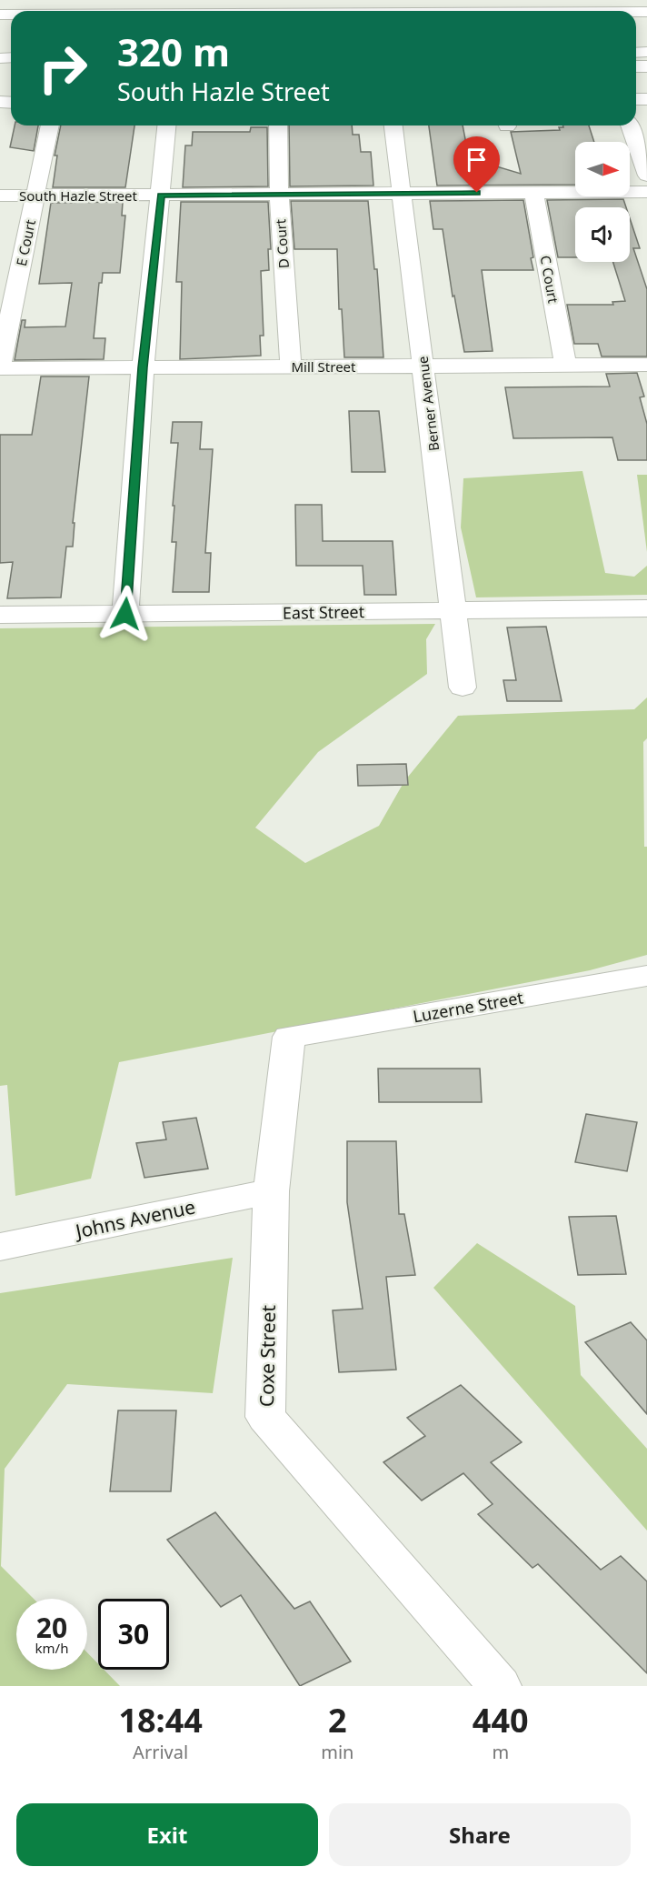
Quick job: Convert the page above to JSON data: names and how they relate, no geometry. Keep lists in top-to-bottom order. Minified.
{"streets":{"street":["South Hazle Street","E Court","D Court","C Court","Mill Street","Berner Avenue","East Street","Luzerne Street","Johns Avenue","Coxe Street"]},"crossings":[["South Hazle Street","E Court"],["South Hazle Street","D Court"],["South Hazle Street","C Court"],["South Hazle Street","Berner Avenue"],["E Court","Mill Street"],["D Court","Mill Street"],["C Court","Mill Street"],["Mill Street","Berner Avenue"],["Berner Avenue","East Street"],["Luzerne Street","Coxe Street"],["Johns Avenue","Coxe Street"]],"north":"right","page":{"turn":["320 m","South Hazle Street"],"speed":"20 km/h","limit":"30","eta":["18:44","Arrival","2","min","440","m"],"buttons":["Exit","Share"]}}
